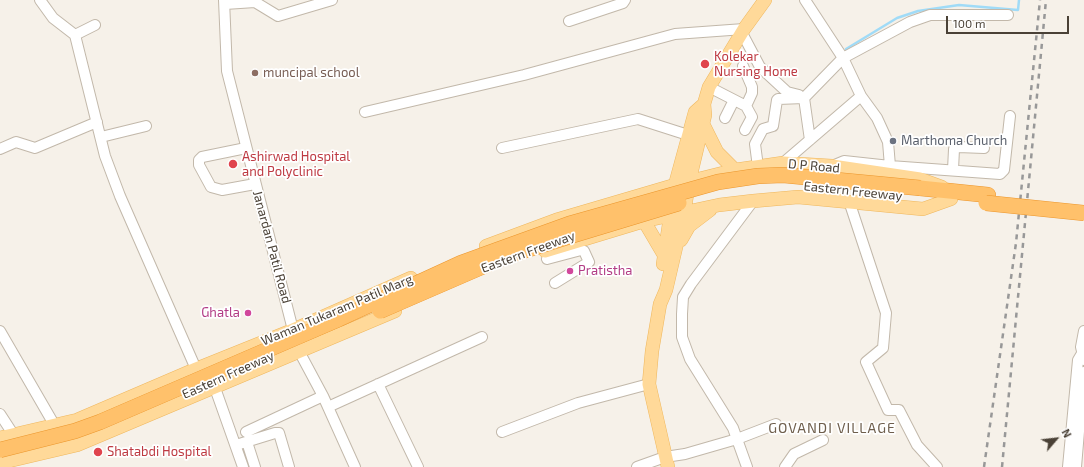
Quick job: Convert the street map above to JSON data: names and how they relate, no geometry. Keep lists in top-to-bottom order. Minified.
{"streets":{"highway":["Eastern Freeway"],"main road":["D P Road","Waman Tukaram Patil Marg"],"street":["Janardan Patil Road"]},"crossings":[["D P Road","Eastern Freeway"],["D P Road","Waman Tukaram Patil Marg"],["Eastern Freeway","Waman Tukaram Patil Marg"],["Janardan Patil Road","Waman Tukaram Patil Marg"]],"districts":["GOVANDI VILLAGE"],"places":["Kolekar Nursing Home","muncipal school","Marthoma Church","Ashirwad Hospital and Polyclinic","Pratistha","Ghatla","Shatabdi Hospital"],"scale_bar":"100 m","north":"top right"}
